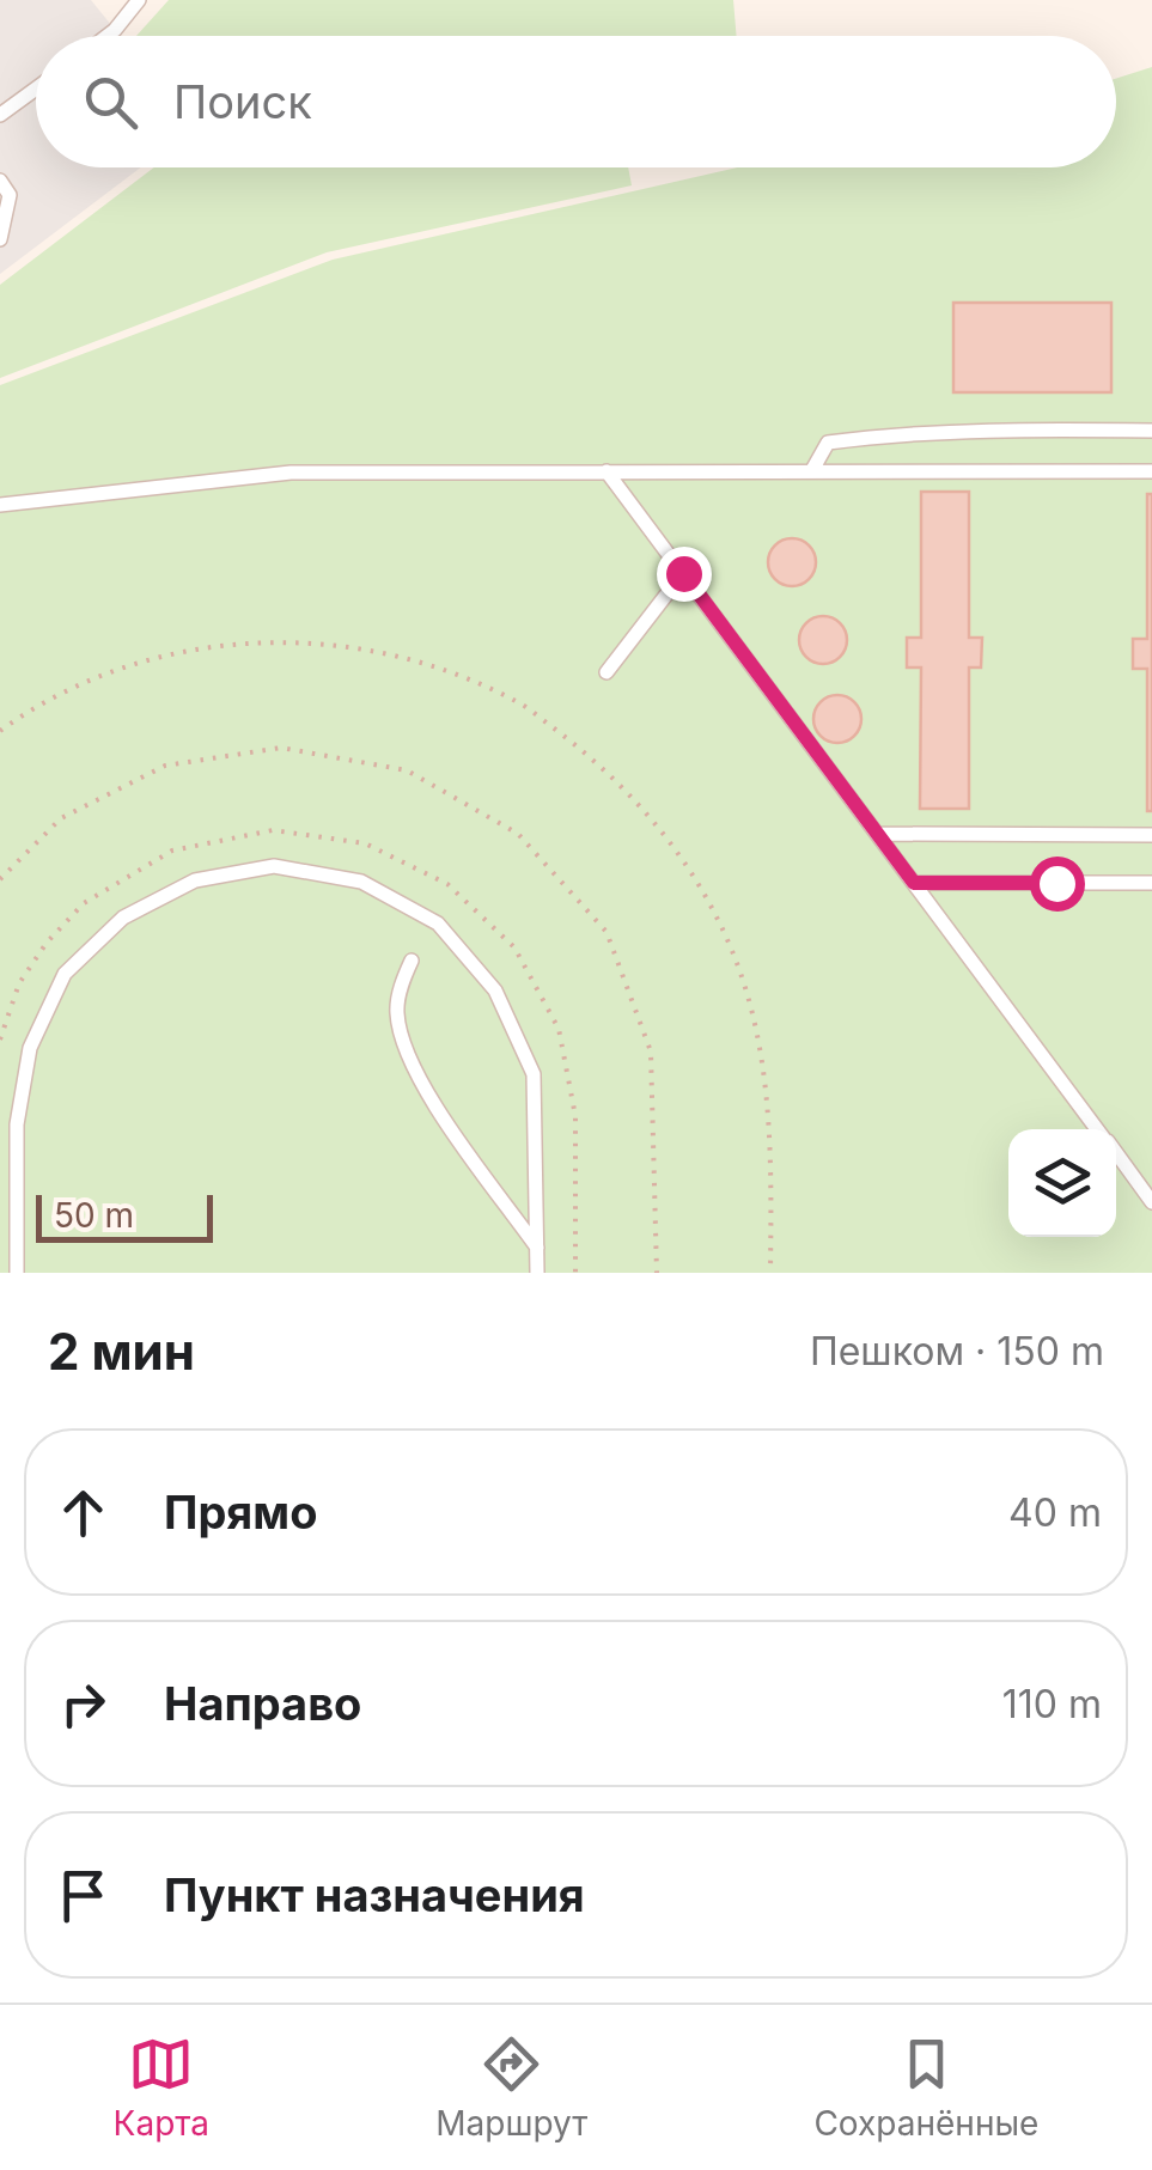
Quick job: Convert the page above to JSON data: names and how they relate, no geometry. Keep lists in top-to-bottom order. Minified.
{"scale_bar":"50 m","page":{"search":"Поиск","scale":"50 m","heading":["2 мин","Пешком · 150 m"],"list":[["Прямо","40 m"],["Направо","110 m"],"Пункт назначения"],"nav":["Карта","Маршрут","Сохранённые"]}}
